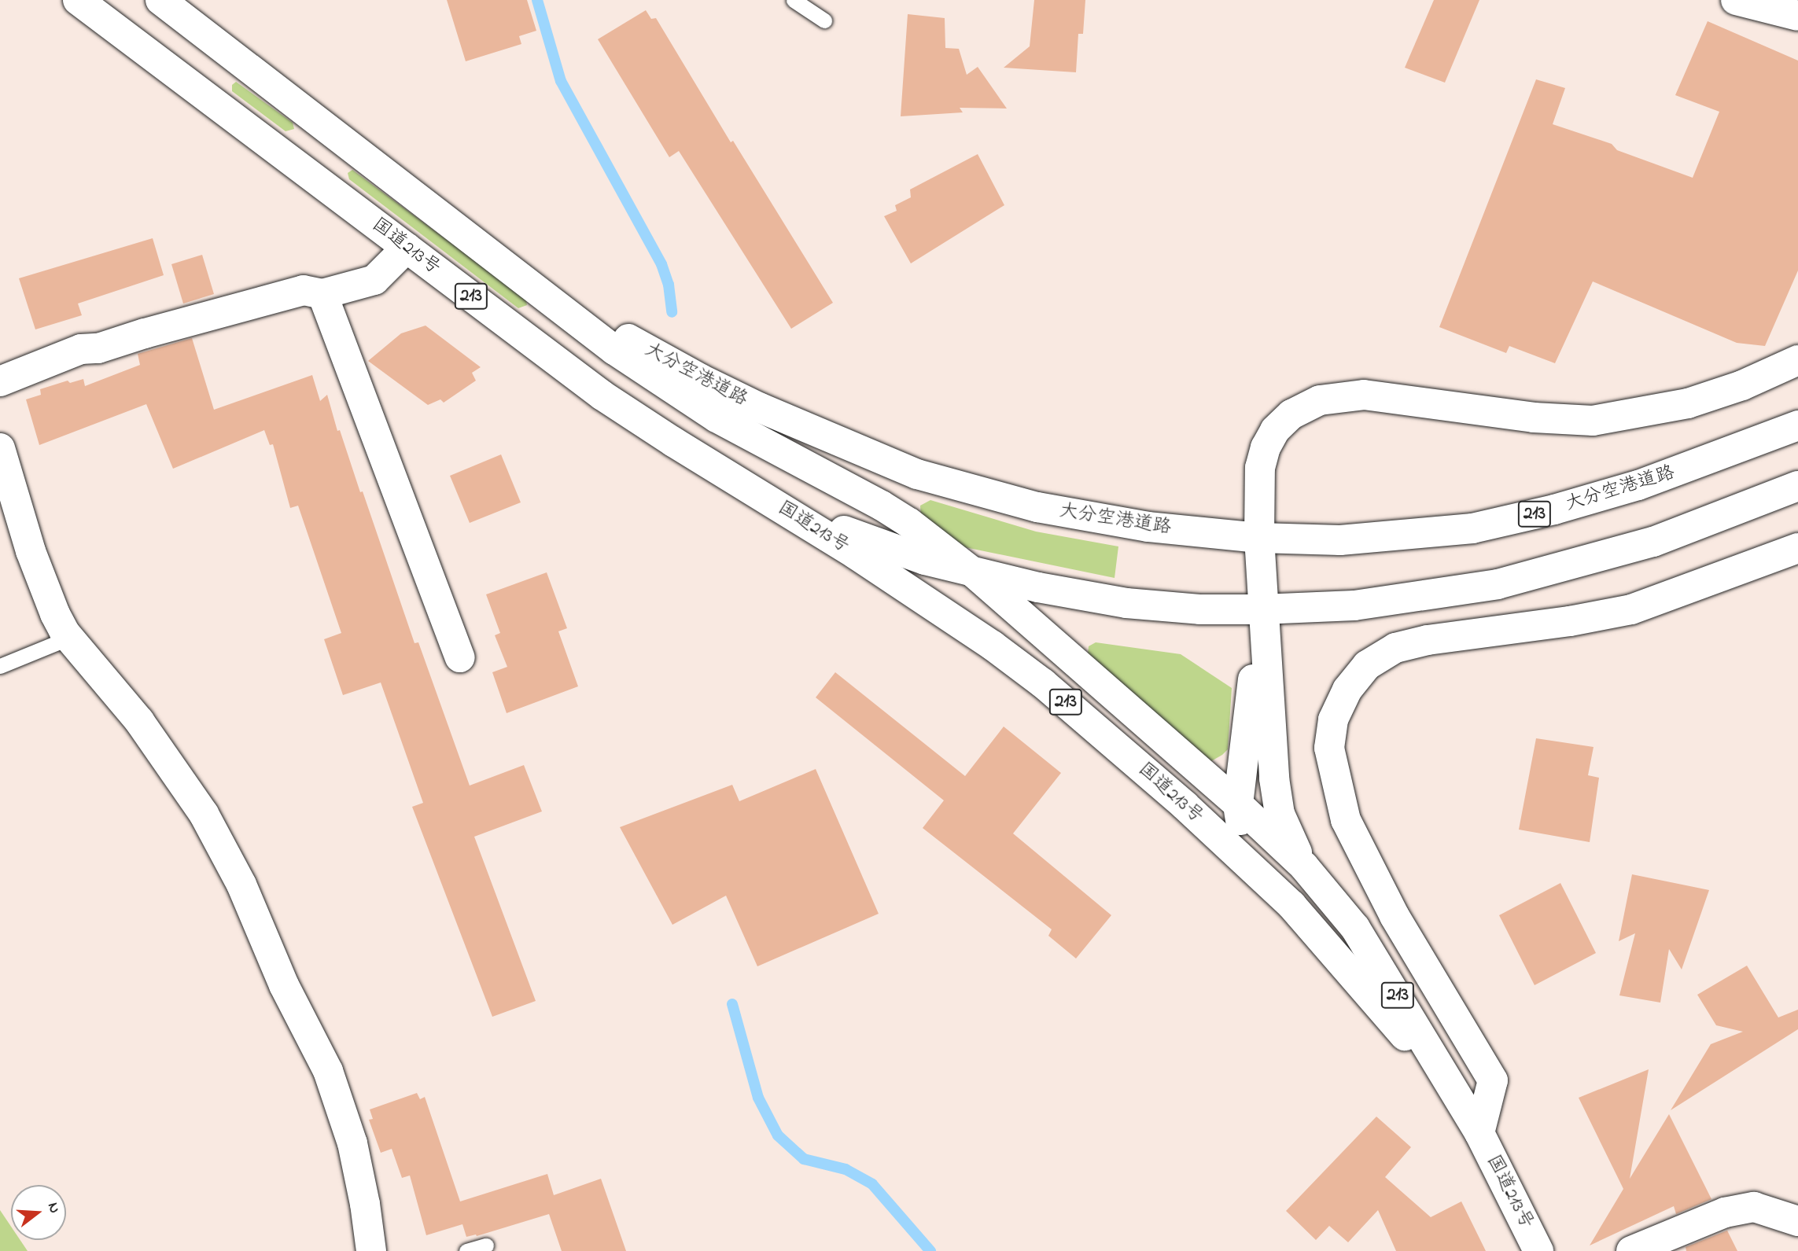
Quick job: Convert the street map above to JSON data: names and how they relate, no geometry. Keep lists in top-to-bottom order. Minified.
{"streets":{"main road":["国道213号","213","大分空港道路"]},"crossings":[["国道213号","213"],["国道213号","大分空港道路"]],"north":"right"}
